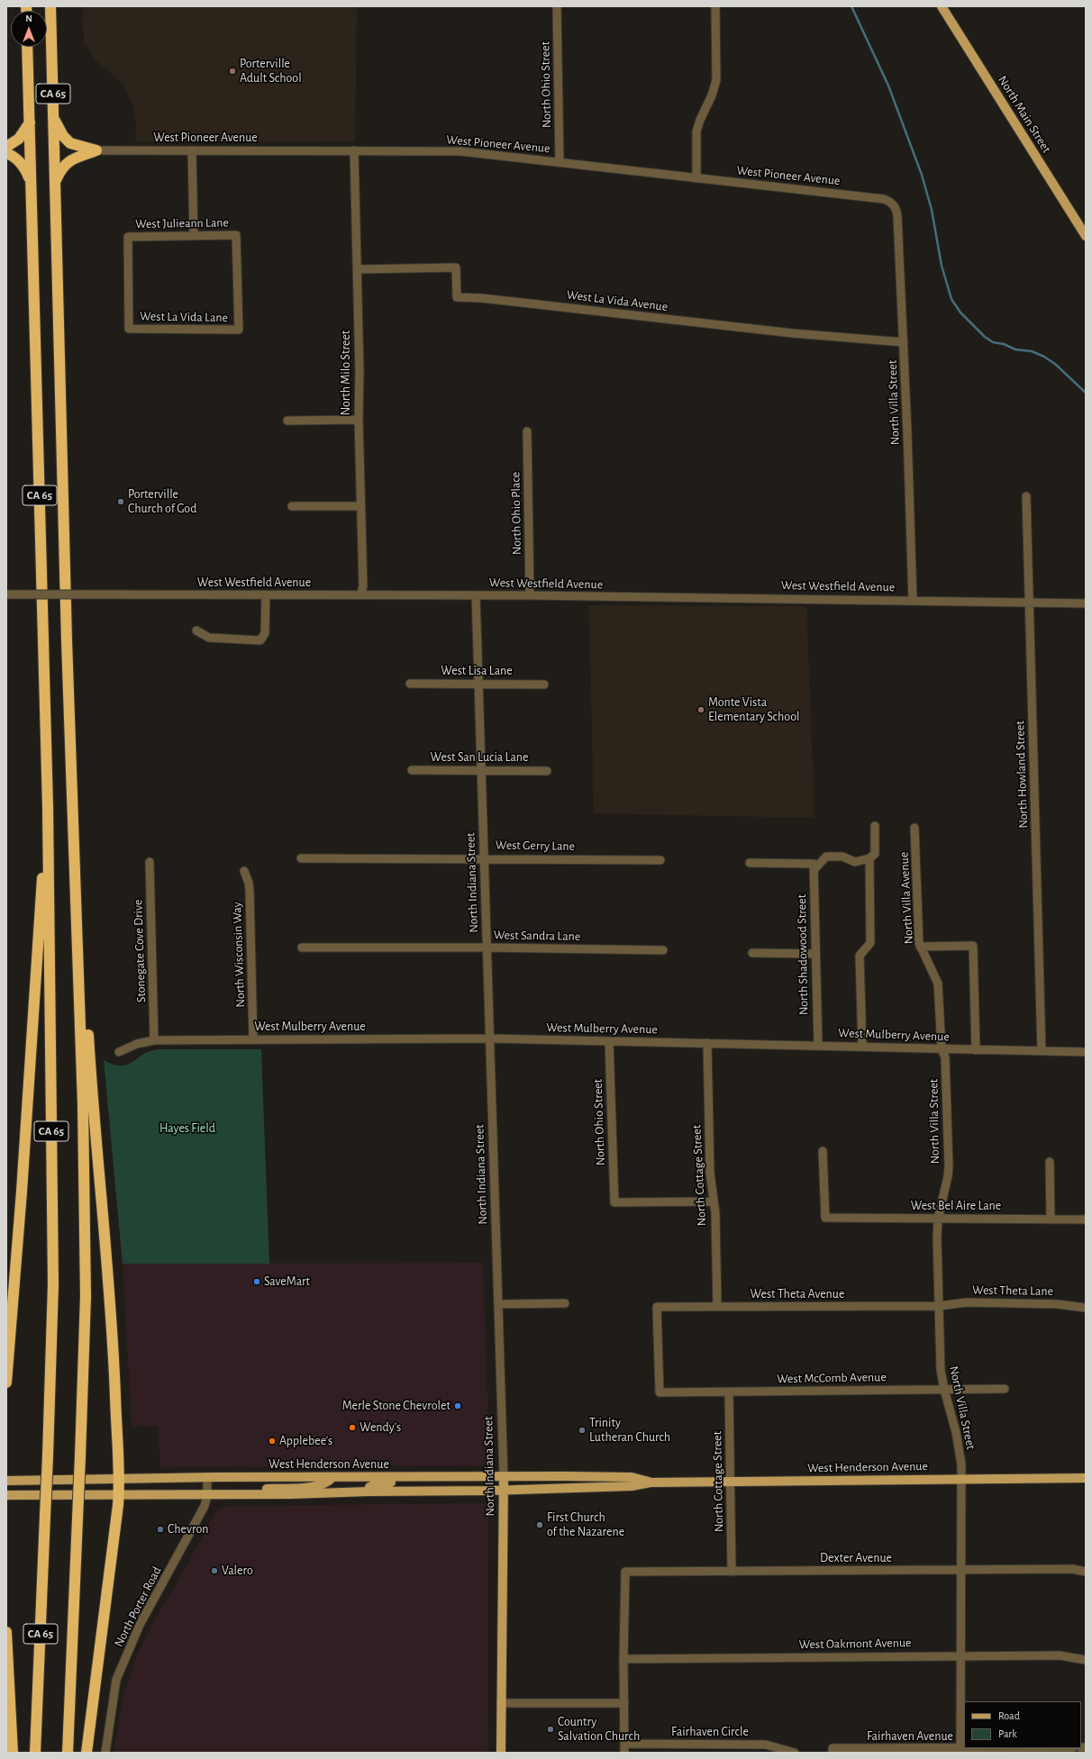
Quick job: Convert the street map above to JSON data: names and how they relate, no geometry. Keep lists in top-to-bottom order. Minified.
{"streets":{"highway":["CA 65"],"main road":["North Main Street","North Indiana Street","West Henderson Avenue"],"street":["North Ohio Street","West Pioneer Avenue","West Julieann Lane","West La Vida Avenue","West La Vida Lane","North Milo Street","North Villa Street","North Ohio Place","West Westfield Avenue","West Lisa Lane","West San Lucia Lane","North Howland Street","West Gerry Lane","North Villa Avenue","West Sandra Lane","Stonegate Cove Drive","North Wisconsin Way","North Shadowood Street","West Mulberry Avenue","North Cottage Street","West Bel Aire Lane","West Theta Lane","West Theta Avenue","West McComb Avenue","Dexter Avenue","North Porter Road","West Oakmont Avenue","Fairhaven Circle","Fairhaven Avenue"]},"crossings":[["North Ohio Street","West Pioneer Avenue"],["North Ohio Street","West Mulberry Avenue"],["North Ohio Street","North Cottage Street"],["West Pioneer Avenue","North Milo Street"],["West Pioneer Avenue","North Villa Street"],["West Julieann Lane","West La Vida Lane"],["West La Vida Avenue","North Milo Street"],["West La Vida Avenue","North Villa Street"],["North Milo Street","West Westfield Avenue"],["North Villa Street","West Westfield Avenue"],["North Villa Street","North Villa Avenue"],["North Villa Street","West Mulberry Avenue"],["North Villa Street","West Bel Aire Lane"],["North Villa Street","West Theta Lane"],["North Villa Street","West Theta Avenue"],["North Villa Street","West McComb Avenue"],["North Villa Street","West Henderson Avenue"],["North Villa Street","Dexter Avenue"],["North Villa Street","West Oakmont Avenue"],["North Villa Street","Fairhaven Avenue"],["North Ohio Place","West Westfield Avenue"],["West Westfield Avenue","North Howland Street"],["West Westfield Avenue","North Indiana Street"],["West Lisa Lane","North Indiana Street"],["West San Lucia Lane","North Indiana Street"],["North Howland Street","West Mulberry Avenue"],["West Gerry Lane","North Indiana Street"],["North Indiana Street","West Sandra Lane"],["North Indiana Street","West Mulberry Avenue"],["North Indiana Street","West Henderson Avenue"],["North Villa Avenue","West Mulberry Avenue"],["Stonegate Cove Drive","West Mulberry Avenue"],["North Wisconsin Way","West Mulberry Avenue"],["North Shadowood Street","West Mulberry Avenue"],["West Mulberry Avenue","North Cottage Street"],["North Cottage Street","West Theta Avenue"],["North Cottage Street","West McComb Avenue"],["North Cottage Street","West Henderson Avenue"],["North Cottage Street","Dexter Avenue"],["West Theta Lane","West Theta Avenue"],["West Theta Avenue","West McComb Avenue"],["West Henderson Avenue","North Porter Road"],["Dexter Avenue","West Oakmont Avenue"]],"parks":["Hayes Field"],"places":["Porterville Adult School","Porterville Church of God","Monte Vista Elementary School","SaveMart","Merle Stone Chevrolet","Wendy's","Trinity Lutheran Church","Applebee's","First Church of the Nazarene","Chevron","Valero","Country Salvation Church"],"legend":["Road","Park"],"north":"top"}
